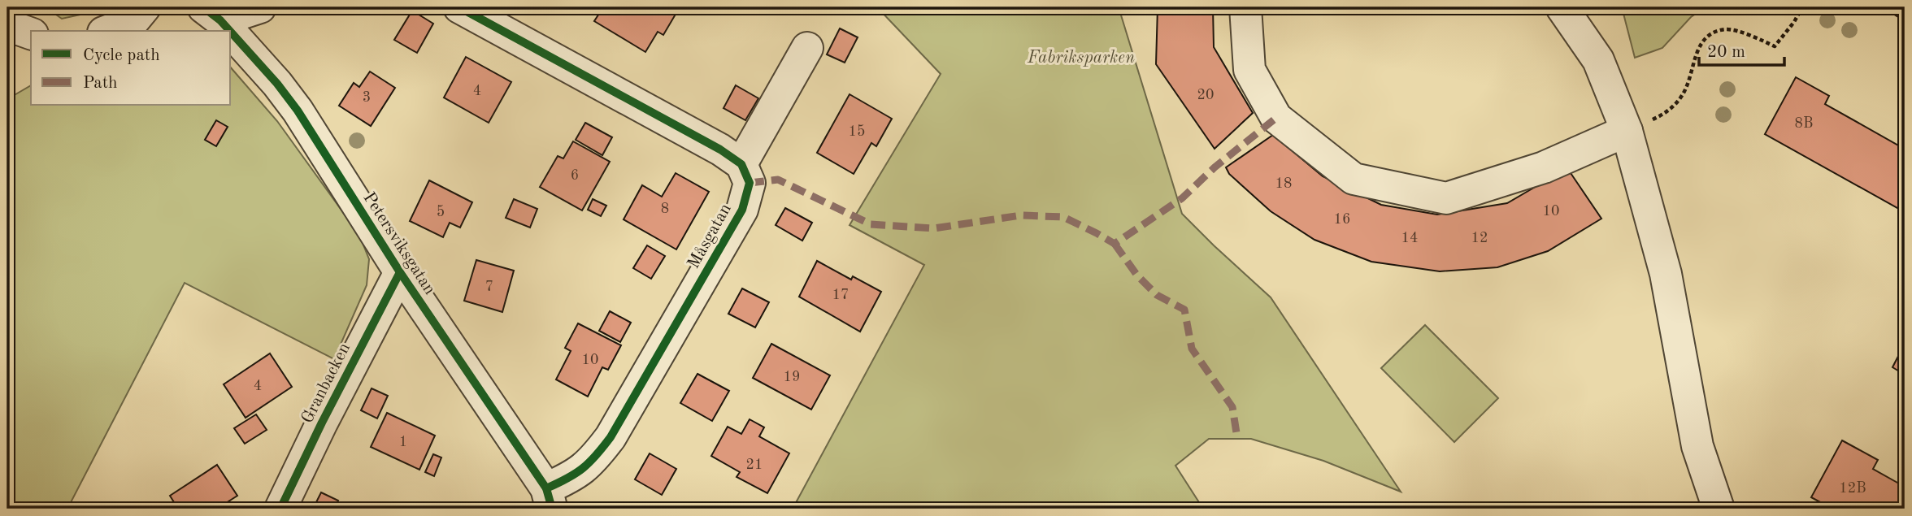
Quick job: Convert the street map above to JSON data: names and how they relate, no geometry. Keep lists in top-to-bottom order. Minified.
{"streets":{"street":["Måsgatan","Petersviksgatan","Granbacken"]},"crossings":[["Måsgatan","Petersviksgatan"],["Petersviksgatan","Granbacken"]],"parks":["Fabriksparken"],"house_numbers":["4","20","3","8B","15","6","18","8","10","5","16","14","12","7","17","10","19","4","1","21","12B"],"legend":["Cycle path","Path"],"scale_bar":"20 m"}
